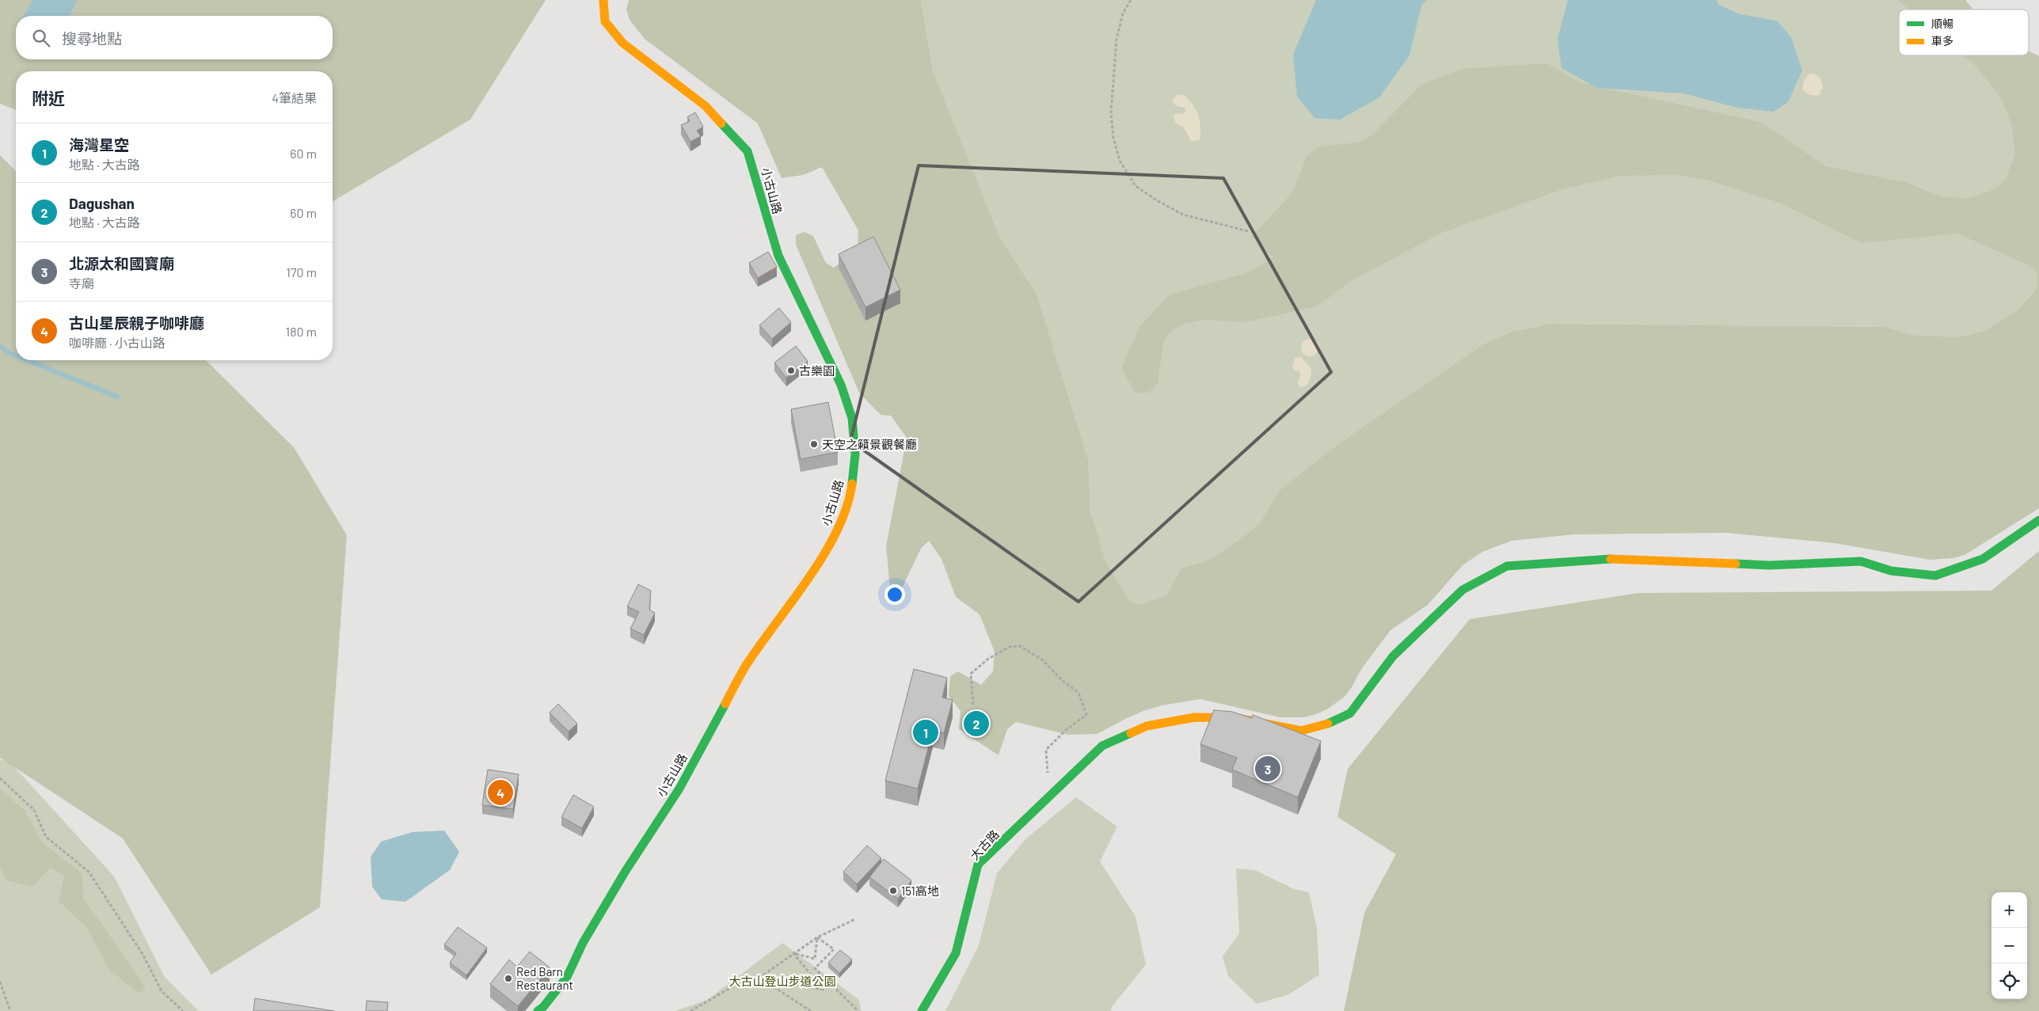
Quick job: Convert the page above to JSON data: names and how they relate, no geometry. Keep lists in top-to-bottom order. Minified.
{"streets":{"street":["小古山路","大古路"]},"parks":["大古山登山步道公園"],"places":["古樂園","天空之籟景觀餐廳","151高地","Red Barn Restaurant"],"legend":["順暢","車多"],"page":{"search":"搜尋地點","heading":["附近","4筆結果"],"list":[{"mark":"1","name":"海灣星空","note":"地點 · 大古路","value":"60 m"},{"mark":"2","name":"Dagushan","note":"地點 · 大古路","value":"60 m"},{"mark":"3","name":"北源太和國寶廟","note":"寺廟","value":"170 m"},{"mark":"4","name":"古山星辰親子咖啡廳","note":"咖啡廳 · 小古山路","value":"180 m"}],"pins":["2","1","3","4"],"map_buttons":["+","−"]}}
